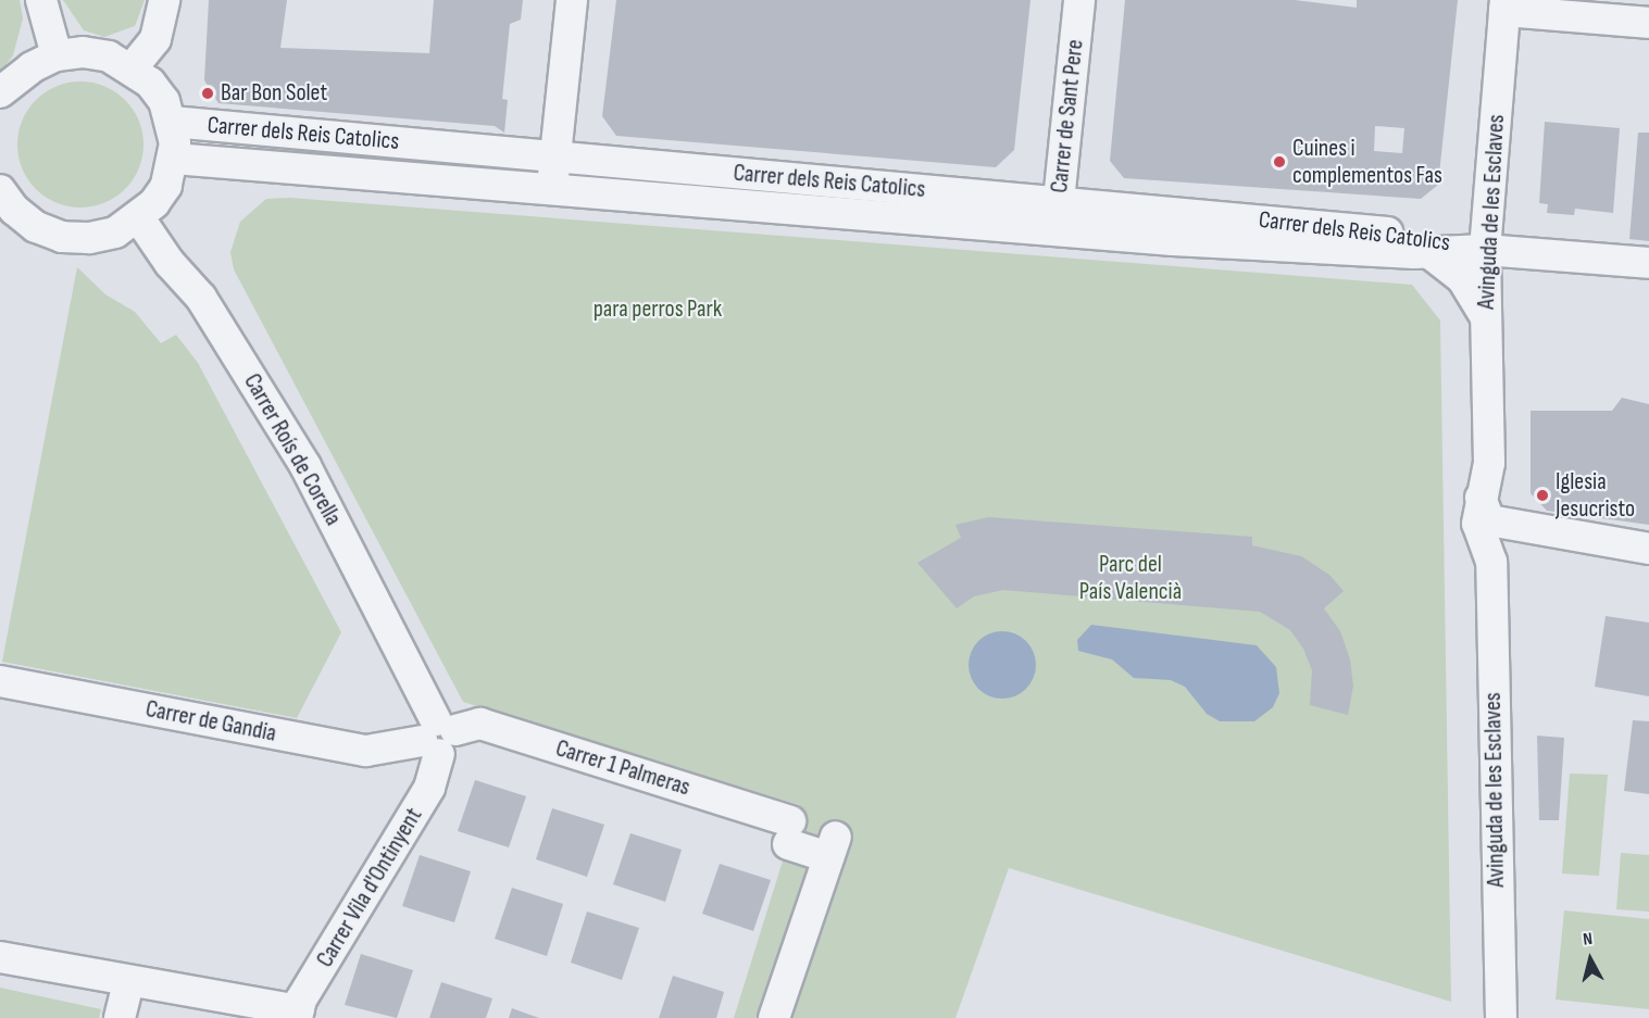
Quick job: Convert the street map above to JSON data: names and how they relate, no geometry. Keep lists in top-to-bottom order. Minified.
{"streets":{"street":["Carrer de Sant Pere","Carrer dels Reis Catolics","Avinguda de les Esclaves","Carrer Roís de Corella","Carrer de Gandia","Carrer 1 Palmeras","Carrer Vila d'Ontinyent"]},"crossings":[["Carrer de Sant Pere","Carrer dels Reis Catolics"],["Carrer dels Reis Catolics","Avinguda de les Esclaves"],["Carrer Roís de Corella","Carrer de Gandia"],["Carrer Roís de Corella","Carrer 1 Palmeras"],["Carrer Roís de Corella","Carrer Vila d'Ontinyent"],["Carrer de Gandia","Carrer 1 Palmeras"],["Carrer de Gandia","Carrer Vila d'Ontinyent"],["Carrer 1 Palmeras","Carrer Vila d'Ontinyent"]],"parks":["para perros Park","Parc del País Valencià"],"places":["Bar Bon Solet","Cuines i complementos Fas","Iglesia Jesucristo"],"north":"top"}
